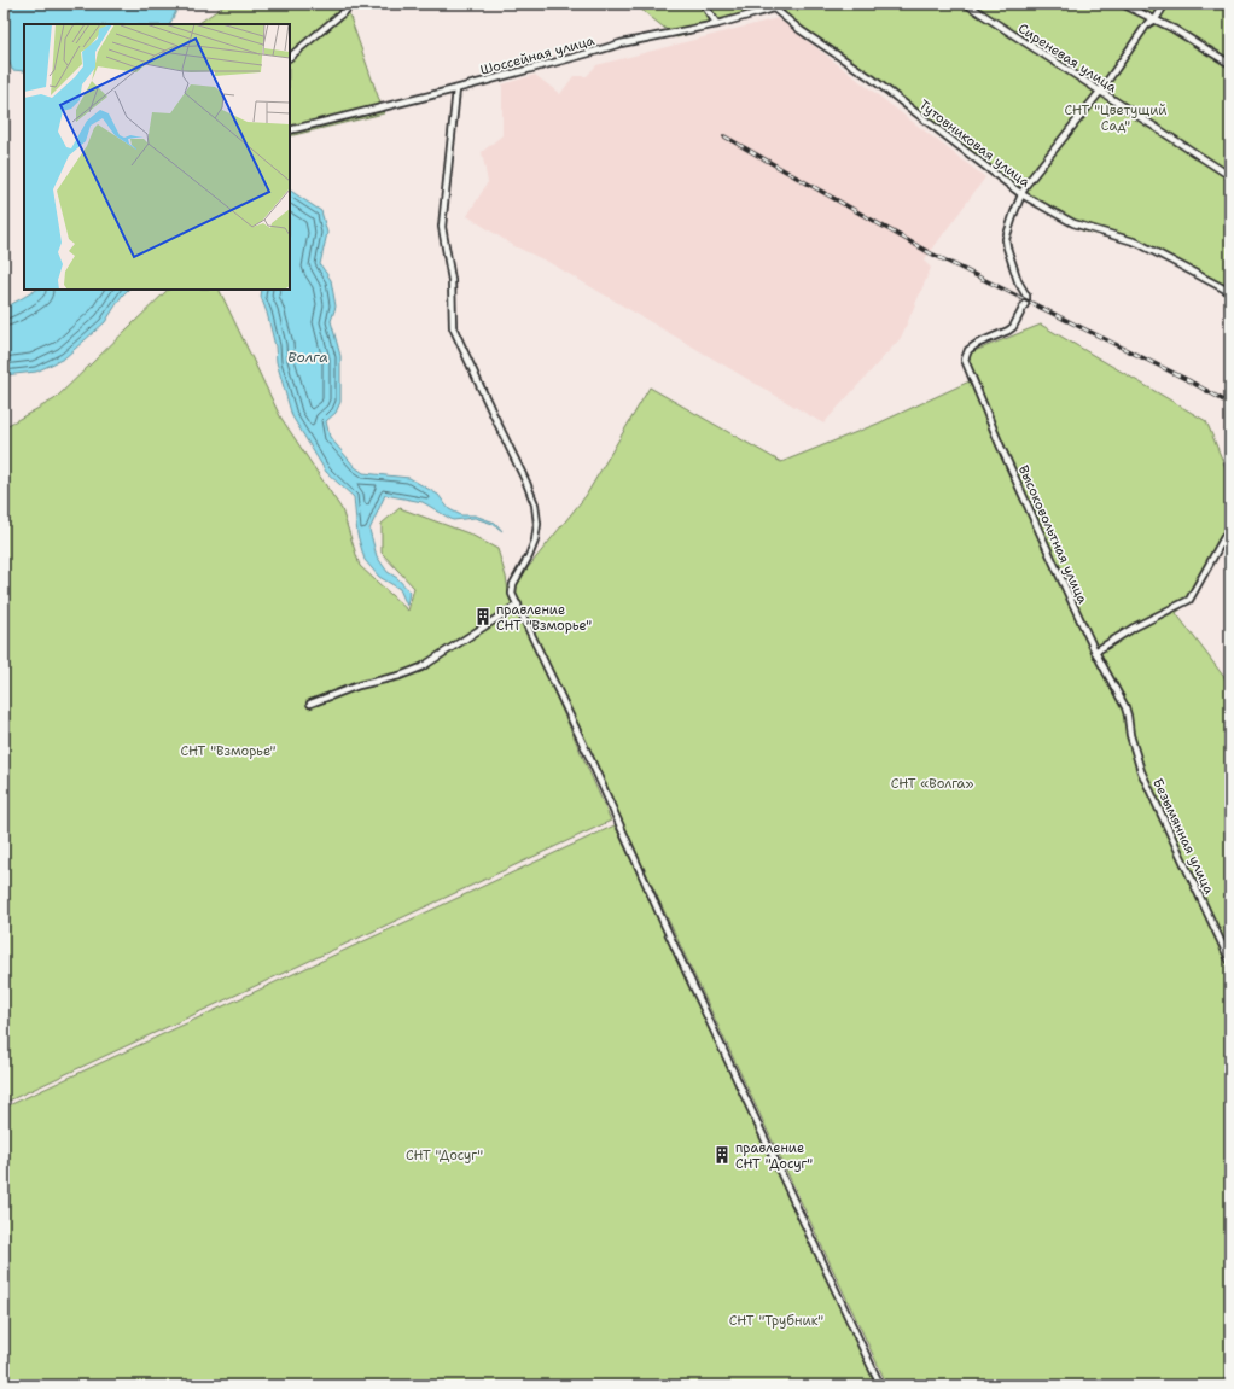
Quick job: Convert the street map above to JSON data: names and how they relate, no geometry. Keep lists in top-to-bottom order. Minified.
{"streets":{"street":["Шоссейная улица","Сиреневая улица","Тутовниковая улица","Высоковольтная улица","Безымянная улица"]},"crossings":[["Шоссейная улица","Тутовниковая улица"],["Тутовниковая улица","Высоковольтная улица"],["Высоковольтная улица","Безымянная улица"]],"water":["Волга"],"parks":["СНТ \"Цветущий Сад\"","СНТ \"Взморье\"","СНТ «Волга»","СНТ \"Досуг\"","СНТ \"Трубник\""],"places":{"building":["правление СНТ \"Взморье\"","правление СНТ \"Досуг\""]}}
